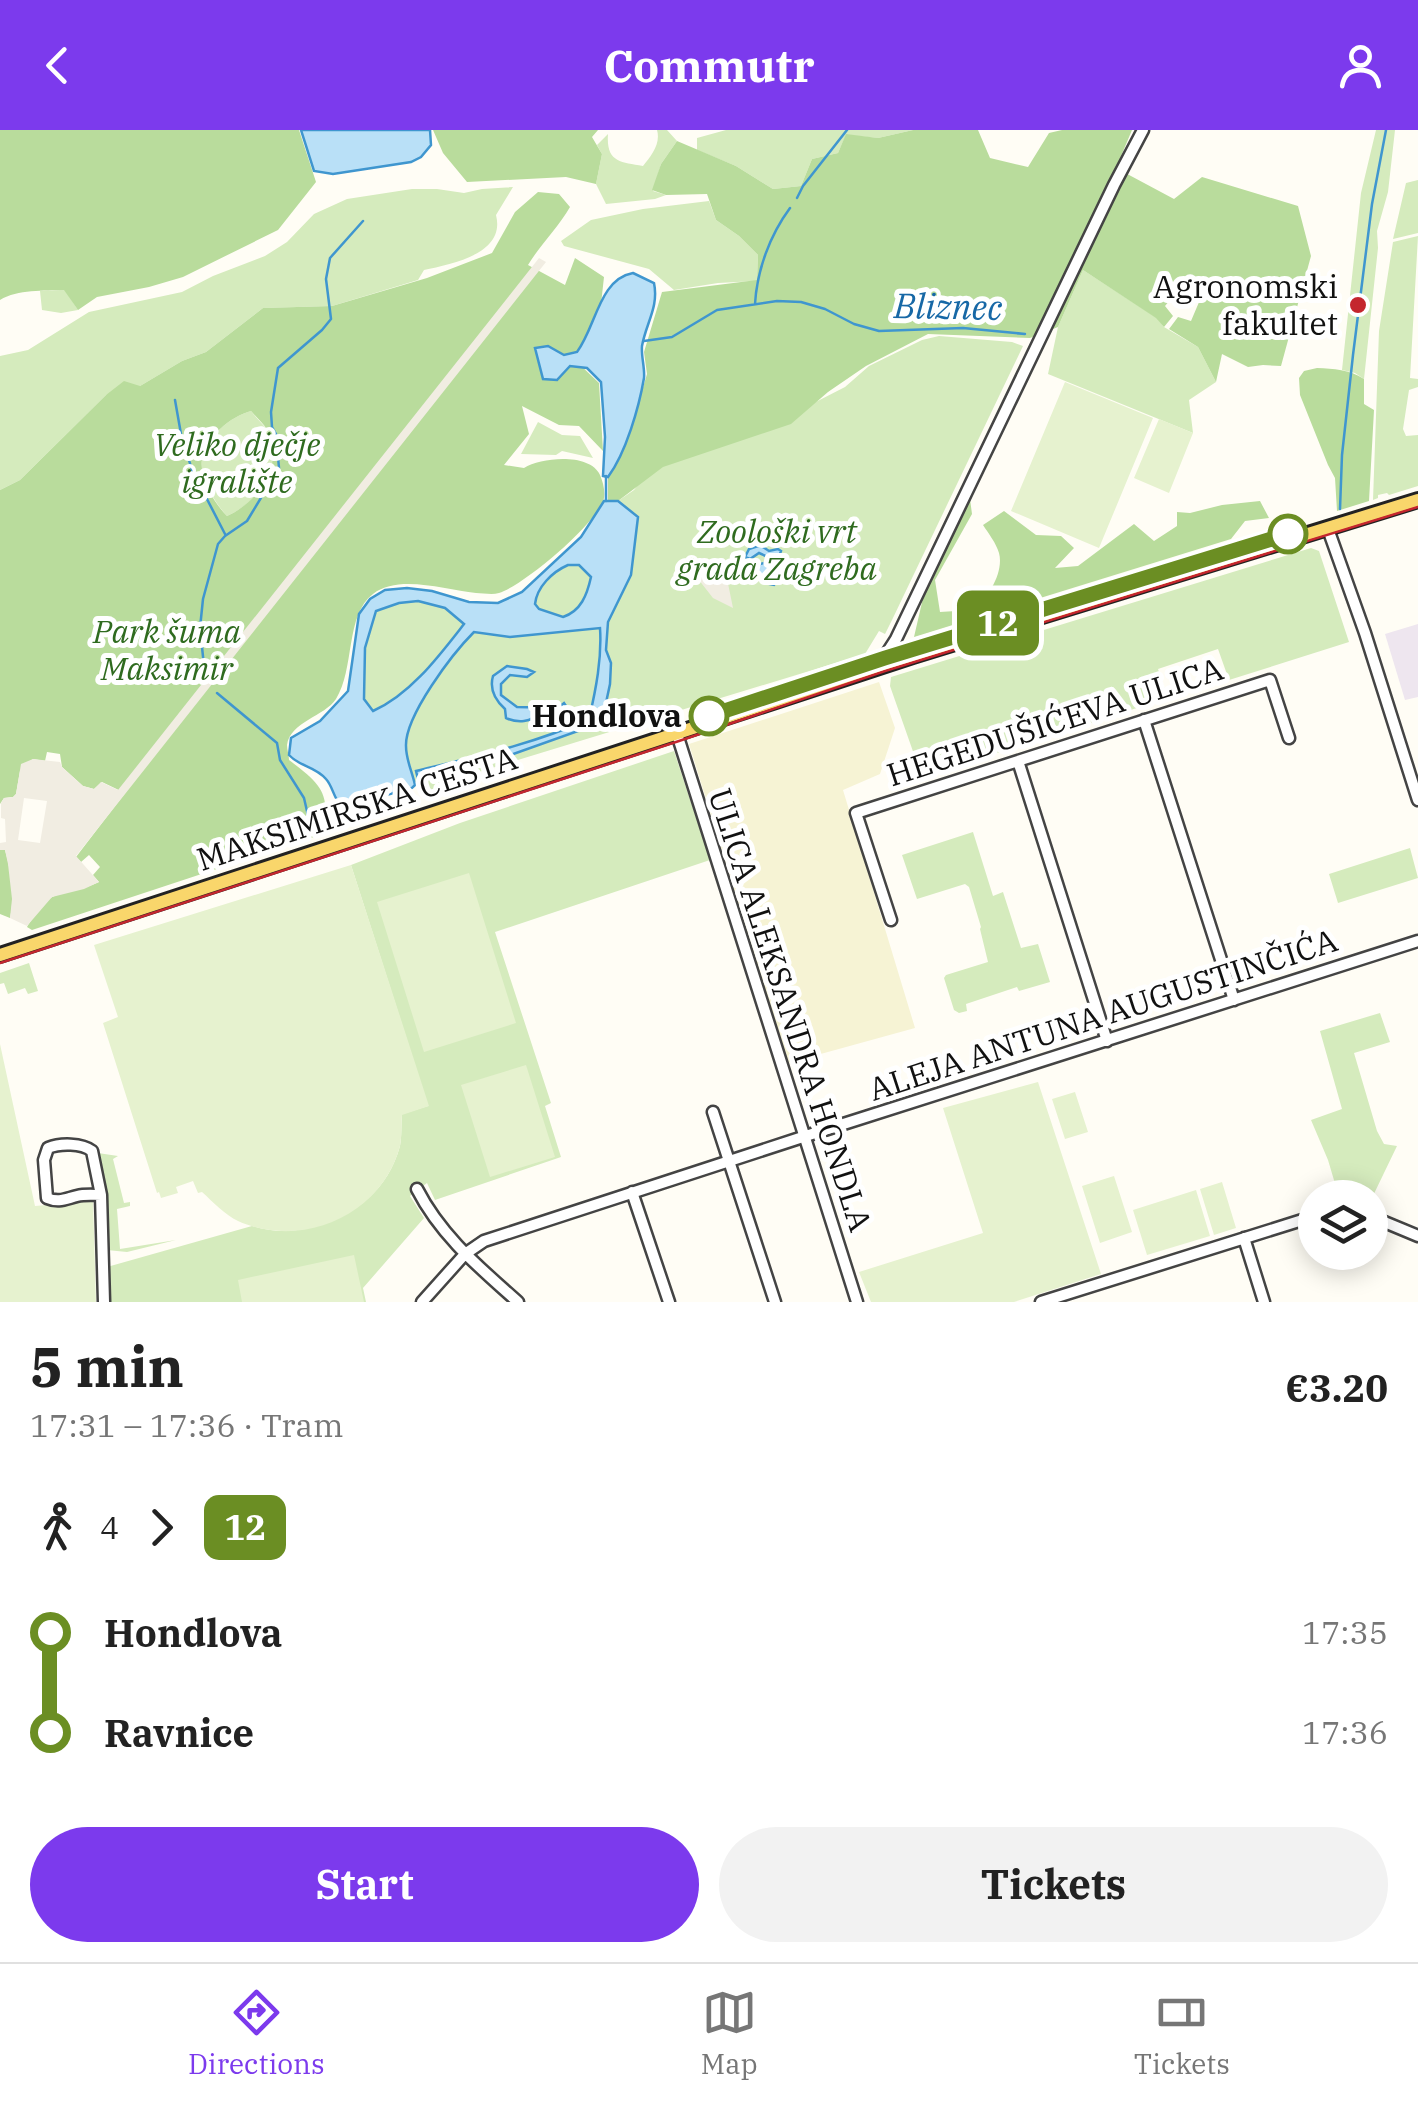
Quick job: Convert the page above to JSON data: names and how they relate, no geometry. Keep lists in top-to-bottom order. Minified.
{"streets":{"main road":["MAKSIMIRSKA CESTA"],"street":["HEGEDUŠIĆEVA ULICA","ULICA ALEKSANDRA HONDLA","ALEJA ANTUNA AUGUSTINČIĆA"]},"crossings":[["MAKSIMIRSKA CESTA","ULICA ALEKSANDRA HONDLA"],["ULICA ALEKSANDRA HONDLA","ALEJA ANTUNA AUGUSTINČIĆA"]],"water":["Bliznec"],"parks":["Veliko dječje igralište","Zoološki vrt grada Zagreba","Park šuma Maksimir"],"places":["Agronomski fakultet","Hondlova"],"lines":["tram line 12"],"page":{"header":"Commutr","on_map":"12","heading":["5 min","17:31 – 17:36 · Tram","€3.20"],"legs":["4","12"],"list":[{"name":"Hondlova","value":"17:35"},{"name":"Ravnice","value":"17:36"}],"buttons":["Start","Tickets"],"tabs":["Directions","Map","Tickets"]}}
